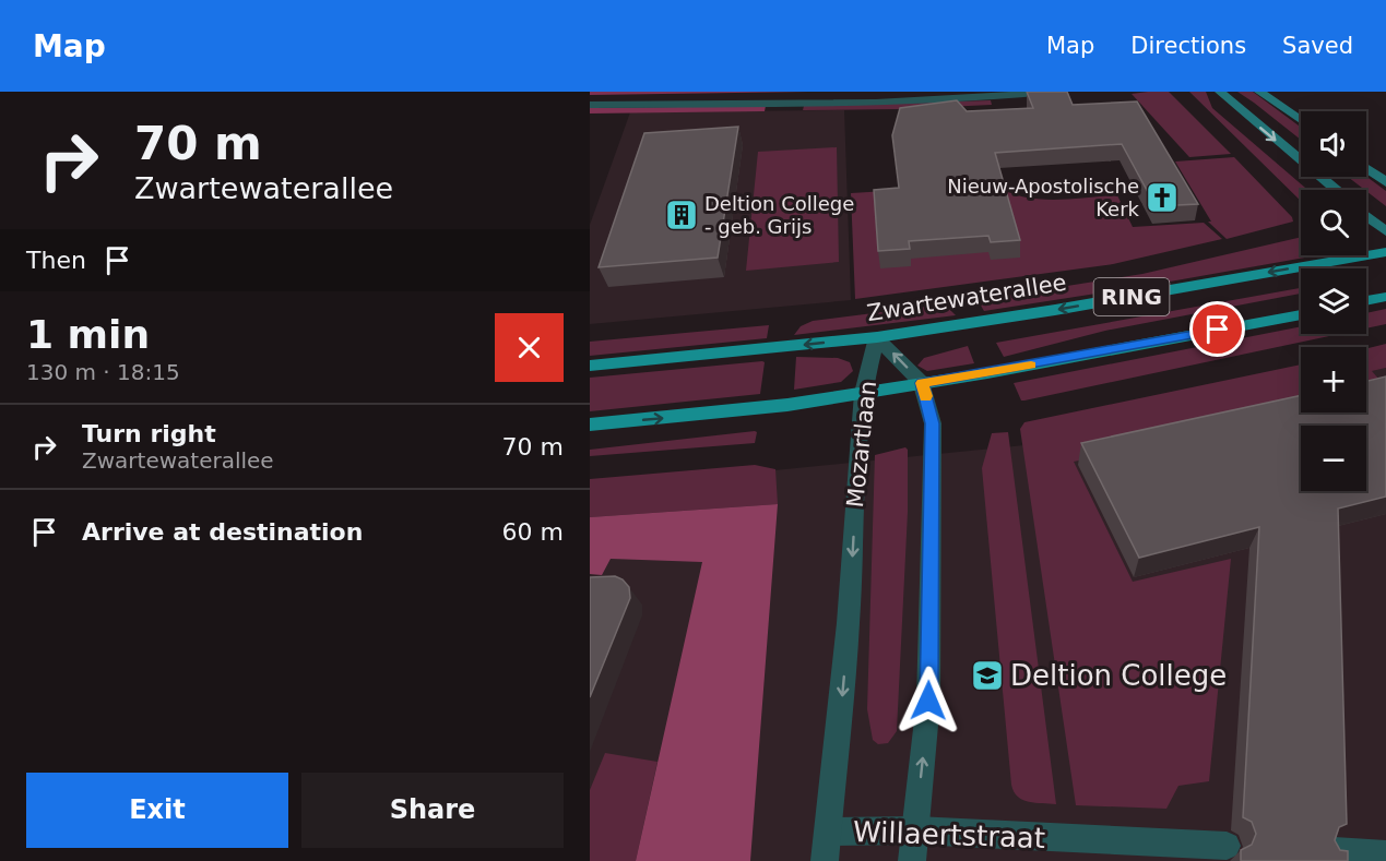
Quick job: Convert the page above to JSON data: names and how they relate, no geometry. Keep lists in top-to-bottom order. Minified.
{"streets":{"main road":["RING","Zwartewaterallee"],"street":["Mozartlaan","Willaertstraat"]},"crossings":[["RING","Mozartlaan"],["Zwartewaterallee","Mozartlaan"],["Mozartlaan","Willaertstraat"]],"places":{"church":["Nieuw-Apostolische Kerk"],"building":["Deltion College - geb. Grijs"],"school or university":["Deltion College"]},"page":{"header":"Map","nav":["Map","Directions","Saved"],"turn":["70 m","Zwartewaterallee"],"map_buttons":["+","−"],"then":"Then","heading":["1 min","130 m · 18:15"],"list":[{"name":"Turn right","note":"Zwartewaterallee","value":"70 m"},{"name":"Arrive at destination","value":"60 m"}],"buttons":["Exit","Share"]}}
